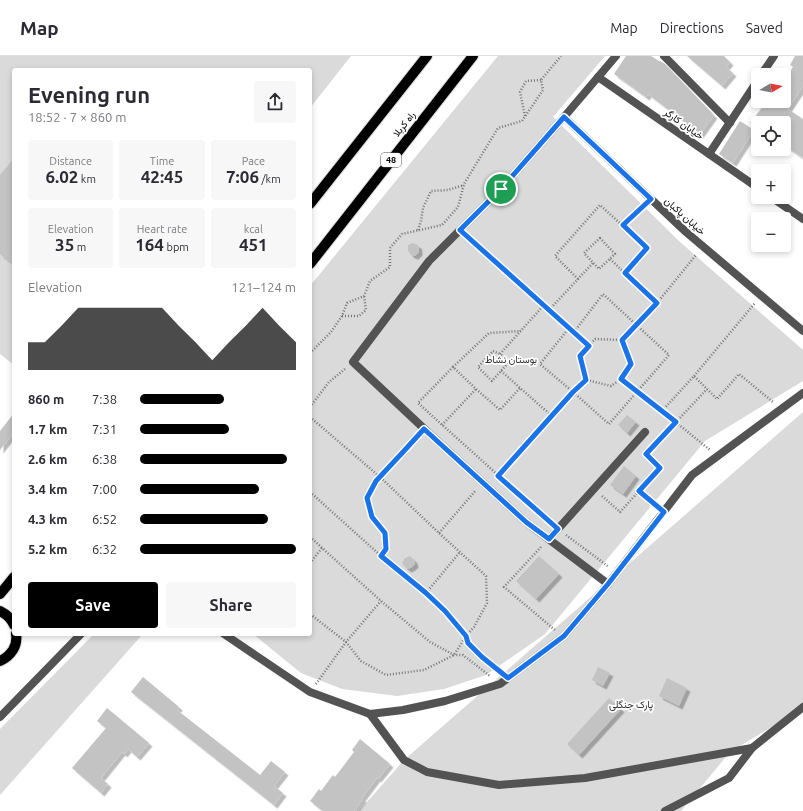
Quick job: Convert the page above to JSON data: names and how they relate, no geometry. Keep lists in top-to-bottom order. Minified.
{"streets":{"main road":["راه کربلا","48"],"street":["خیابان کارگر","خیابان پاکبان"]},"parks":["بوستان نشاط","پارک جنگلی"],"north":"right","page":{"header":"Map","nav":["Map","Directions","Saved"],"map_buttons":["+","−"],"heading":["Evening run","18:52 · 7 × 860 m"],"stats":[["Distance","6.02 km"],["Time","42:45"],["Pace","7:06 /km"],["Elevation","35 m"],["Heart rate","164 bpm"],["kcal","451"]],"chart":["Elevation","121–124 m"],"list":[{"name":"860 m","note":"7:38"},{"name":"1.7 km","note":"7:31"},{"name":"2.6 km","note":"6:38"},{"name":"3.4 km","note":"7:00"},{"name":"4.3 km","note":"6:52"},{"name":"5.2 km","note":"6:32"}],"buttons":["Save","Share"]}}
